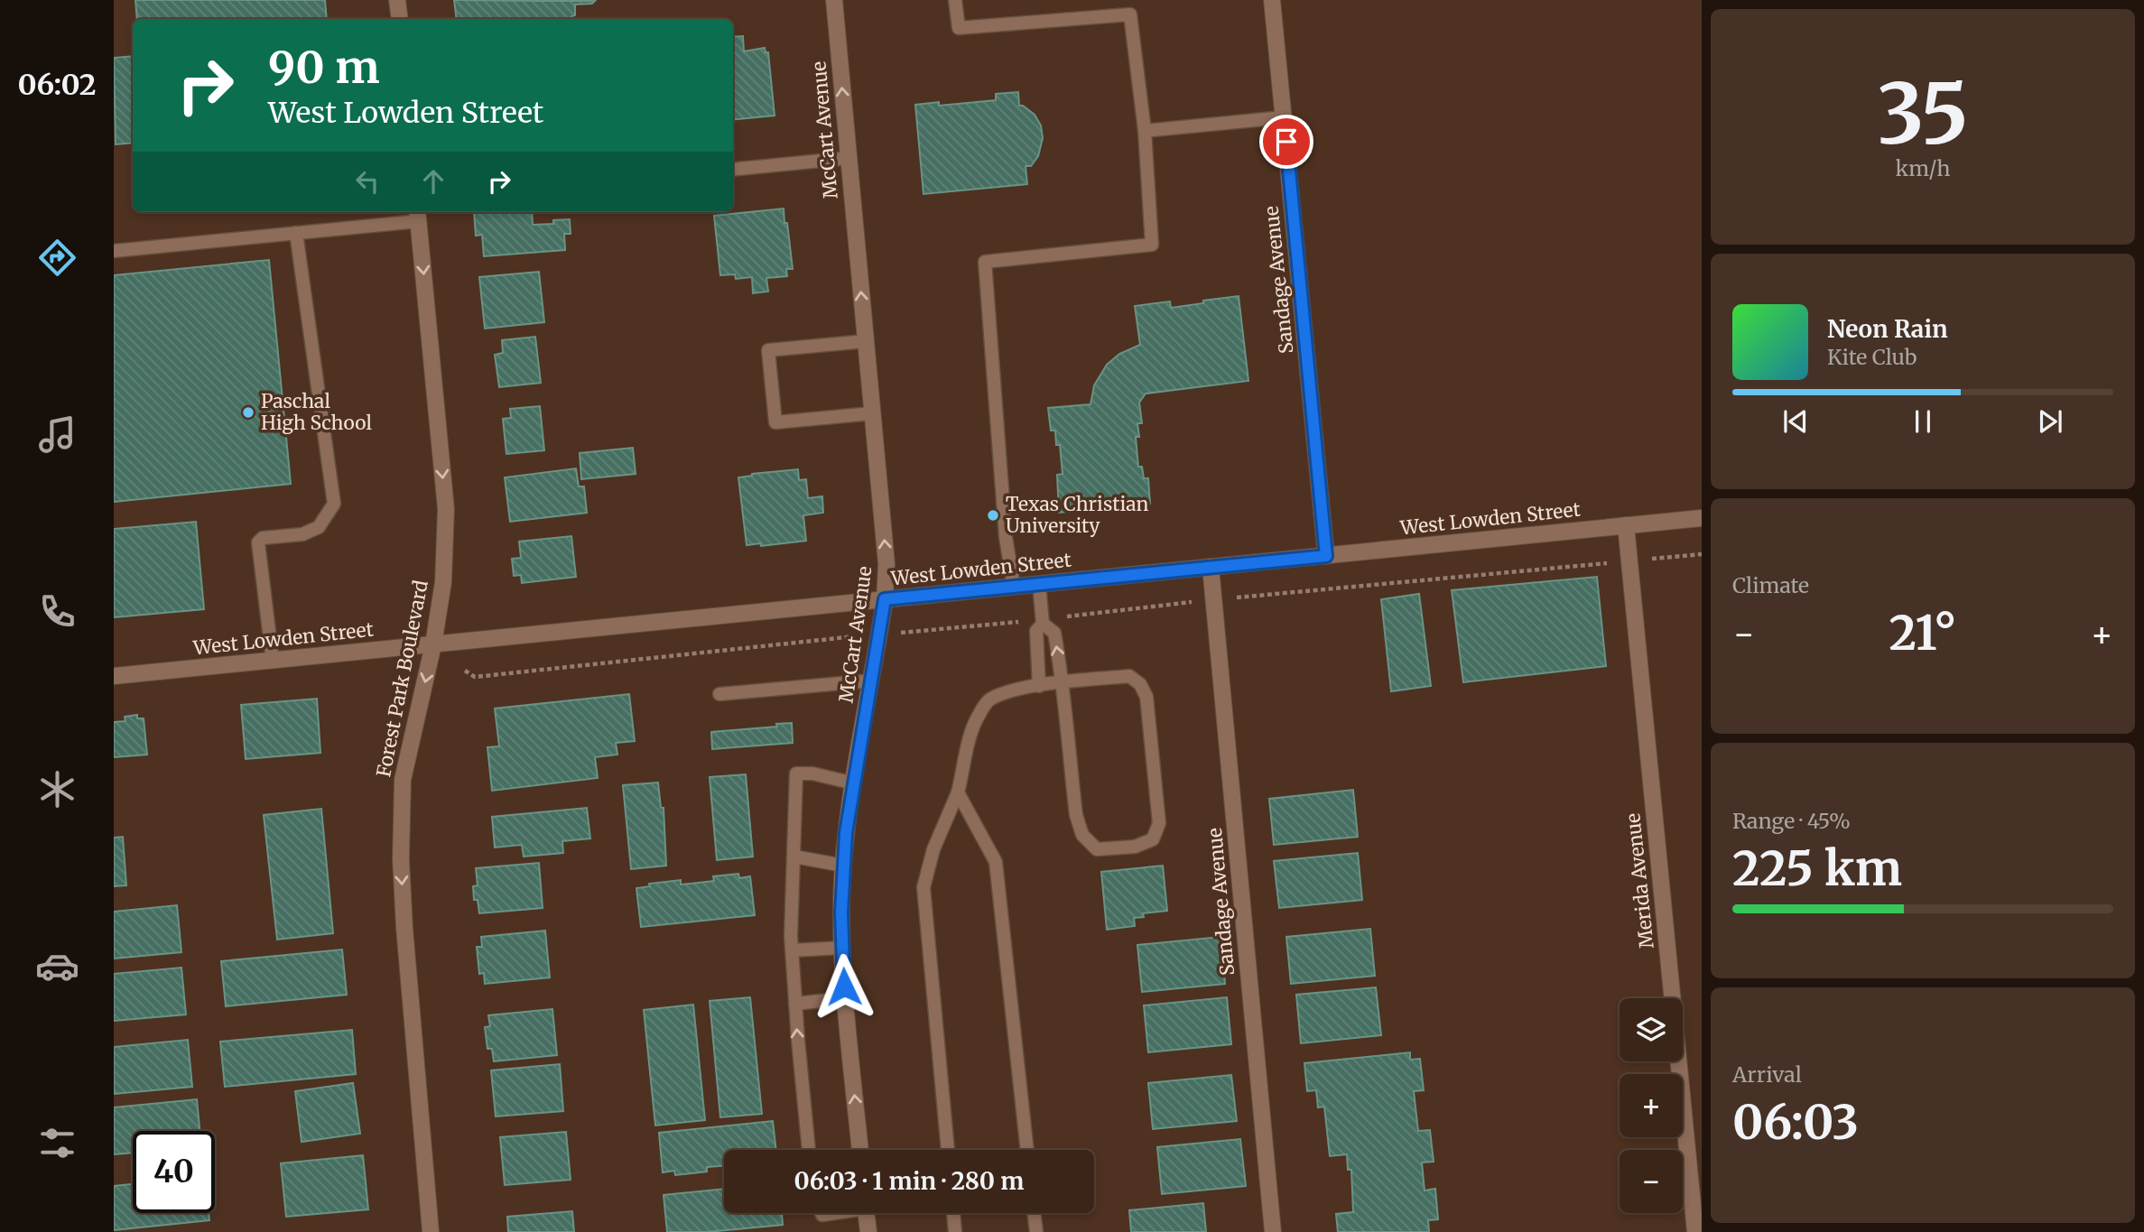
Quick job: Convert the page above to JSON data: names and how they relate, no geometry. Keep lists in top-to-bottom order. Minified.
{"streets":{"street":["McCart Avenue","Sandage Avenue","West Lowden Street","Forest Park Boulevard","Merida Avenue"]},"crossings":[["McCart Avenue","West Lowden Street"],["Sandage Avenue","West Lowden Street"],["West Lowden Street","Forest Park Boulevard"],["West Lowden Street","Merida Avenue"]],"one_way":["McCart Avenue","Forest Park Boulevard"],"places":["Paschal High School","Texas Christian University"],"page":{"tabs":"06:02","tile":[["35","km/h"],"Climate",["Range · 45%","225 km"],["Arrival","06:03"]],"turn":["90 m","West Lowden Street"],"song":["Neon Rain","Kite Club"],"heat":["−","21°","+"],"map_buttons":["+","−"],"limit":"40","trip":"06:03 · 1 min · 280 m"}}
